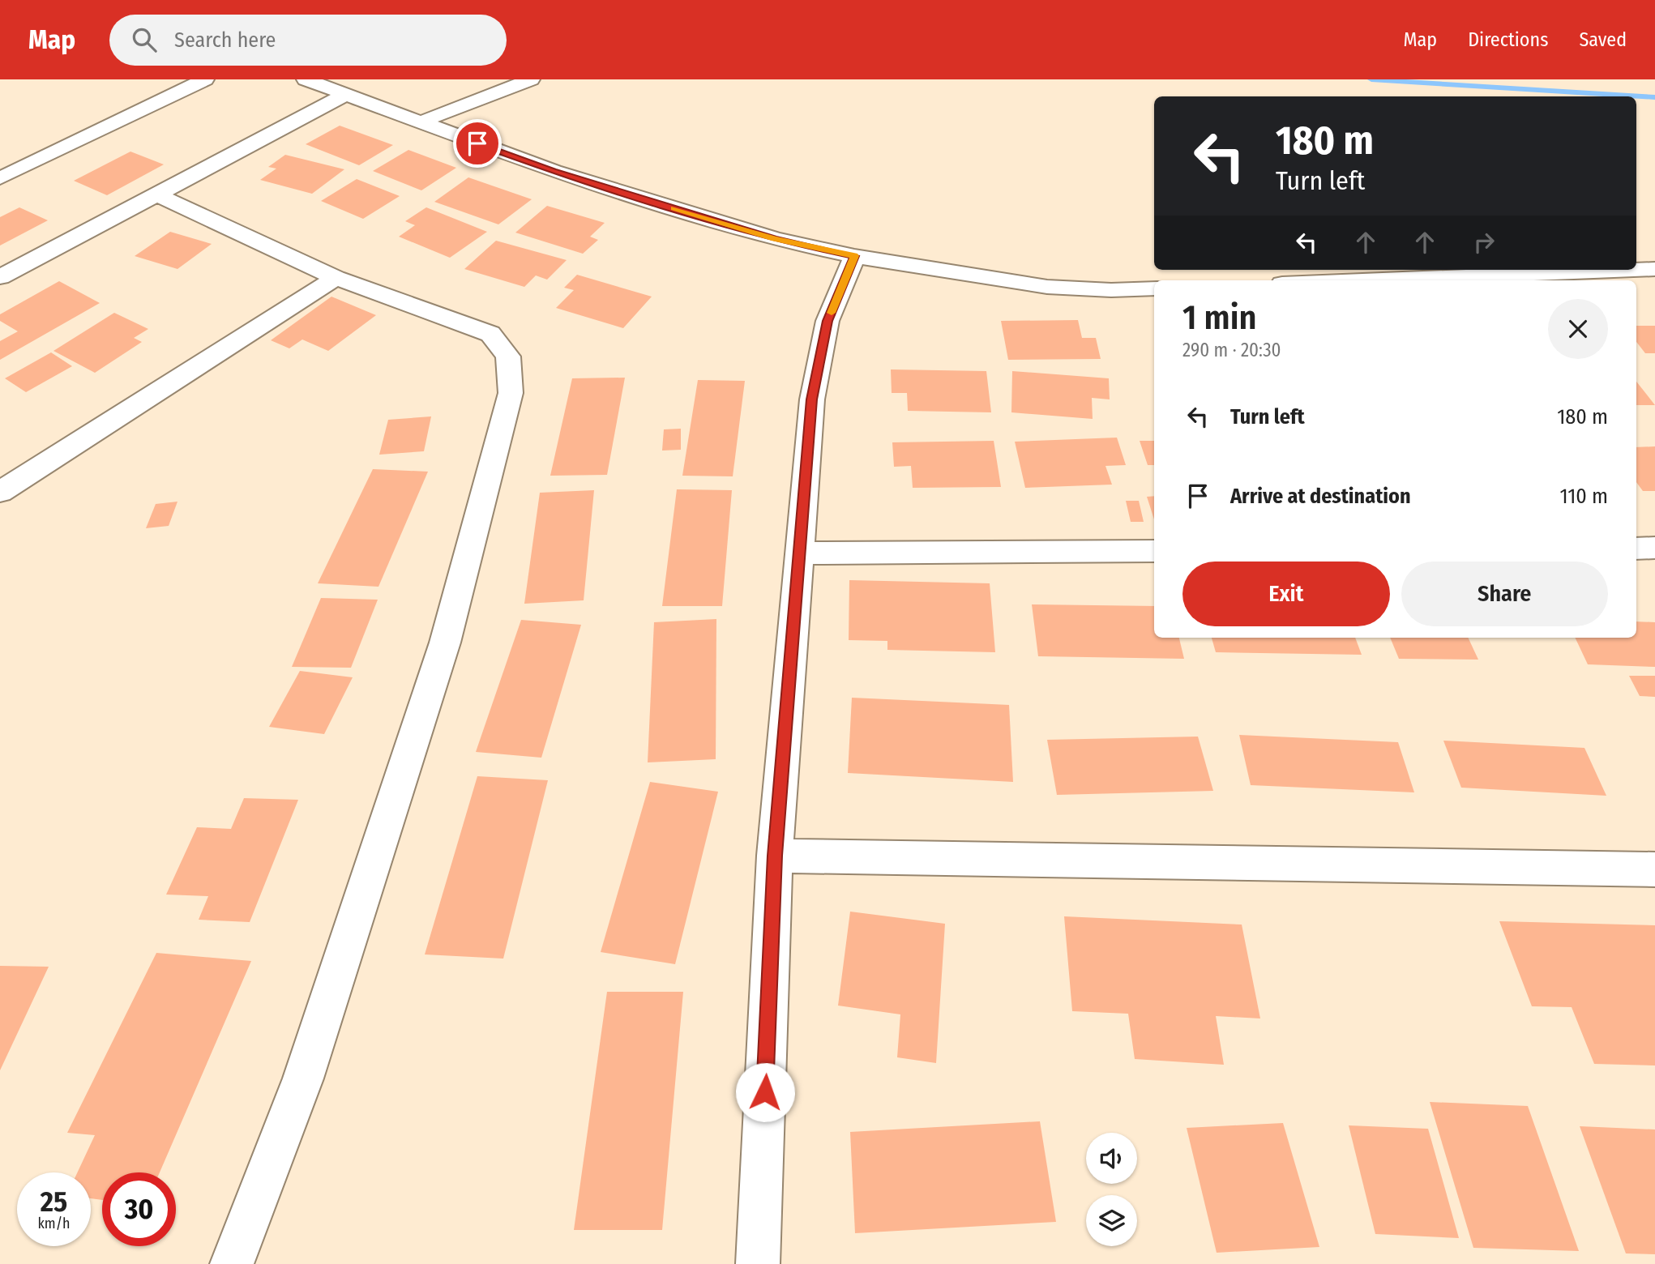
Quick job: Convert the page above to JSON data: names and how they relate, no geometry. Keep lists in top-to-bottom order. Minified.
{"page":{"header":"Map","search":"Search here","nav":["Map","Directions","Saved"],"turn":["180 m","Turn left"],"heading":["1 min","290 m · 20:30"],"list":[{"name":"Turn left","value":"180 m"},{"name":"Arrive at destination","value":"110 m"}],"buttons":["Exit","Share"],"speed":"25 km/h","limit":"30"}}
